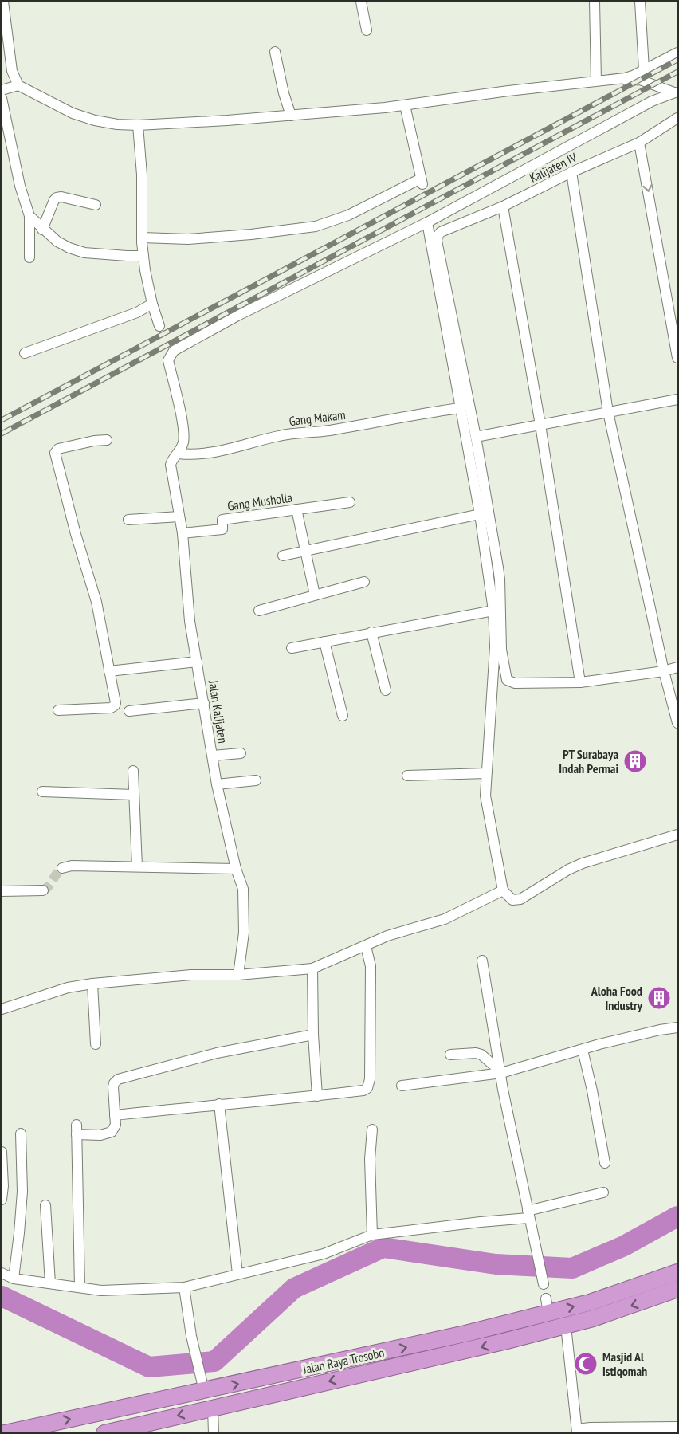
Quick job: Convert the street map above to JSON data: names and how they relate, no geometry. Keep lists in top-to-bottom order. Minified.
{"streets":{"highway":["Jalan Raya Trosobo"],"street":["Kalijaten IV","Gang Makam","Gang Musholla","Jalan Kalijaten"]},"crossings":[["Gang Makam","Jalan Kalijaten"],["Gang Musholla","Jalan Kalijaten"]],"places":{"building":["PT Surabaya Indah Permai","Aloha Food Industry"],"mosque":["Masjid Al Istiqomah"]}}
